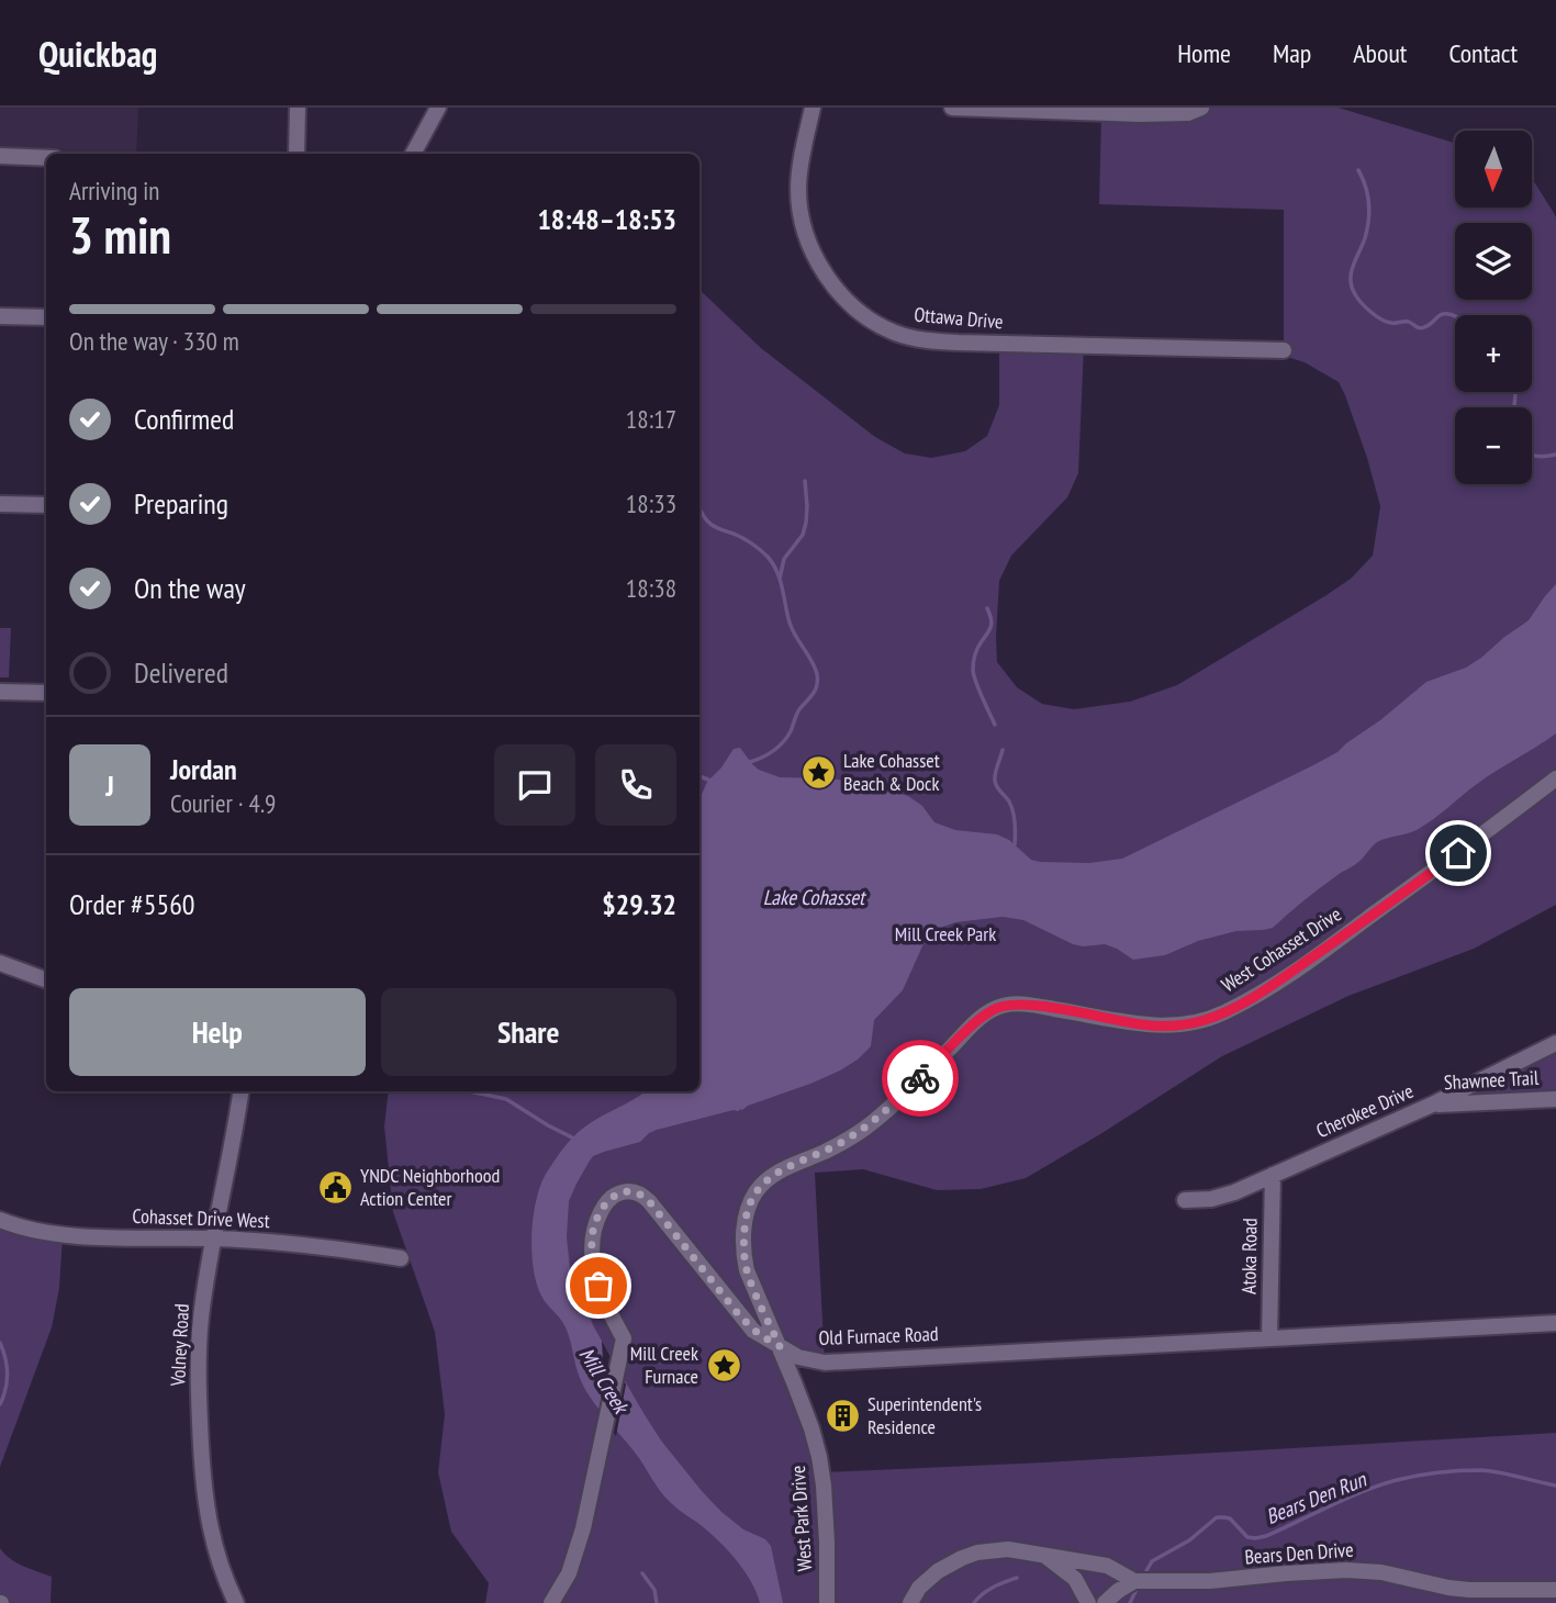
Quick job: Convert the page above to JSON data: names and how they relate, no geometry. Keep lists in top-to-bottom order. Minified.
{"streets":{"street":["Ottawa Drive","West Cohasset Drive","Shawnee Trail","Cherokee Drive","Cohasset Drive West","Atoka Road","Old Furnace Road","Volney Road","West Park Drive","Bears Den Drive"]},"crossings":[["West Cohasset Drive","Old Furnace Road"],["West Cohasset Drive","West Park Drive"],["Shawnee Trail","Cherokee Drive"],["Cherokee Drive","Atoka Road"],["Cohasset Drive West","Volney Road"],["Atoka Road","Old Furnace Road"],["Old Furnace Road","West Park Drive"]],"water":["Lake Cohasset","Mill Creek","Bears Den Run"],"parks":["Mill Creek Park"],"places":{"place":["Lake Cohasset Beach & Dock","Mill Creek Furnace"],"public building":["YNDC Neighborhood Action Center"],"building":["Superintendent's Residence"]},"north":"bottom","page":{"header":"Quickbag","nav":["Home","Map","About","Contact"],"map_buttons":["+","−"],"heading":["3 min","Arriving in","18:48–18:53"],"panel":["Jordan","Courier · 4.9","Order #5560","$29.32"],"bar":"On the way · 330 m","list":[["Confirmed","18:17"],["Preparing","18:33"],["On the way","18:38"],"Delivered"],"round":"J","buttons":["Help","Share"]}}
